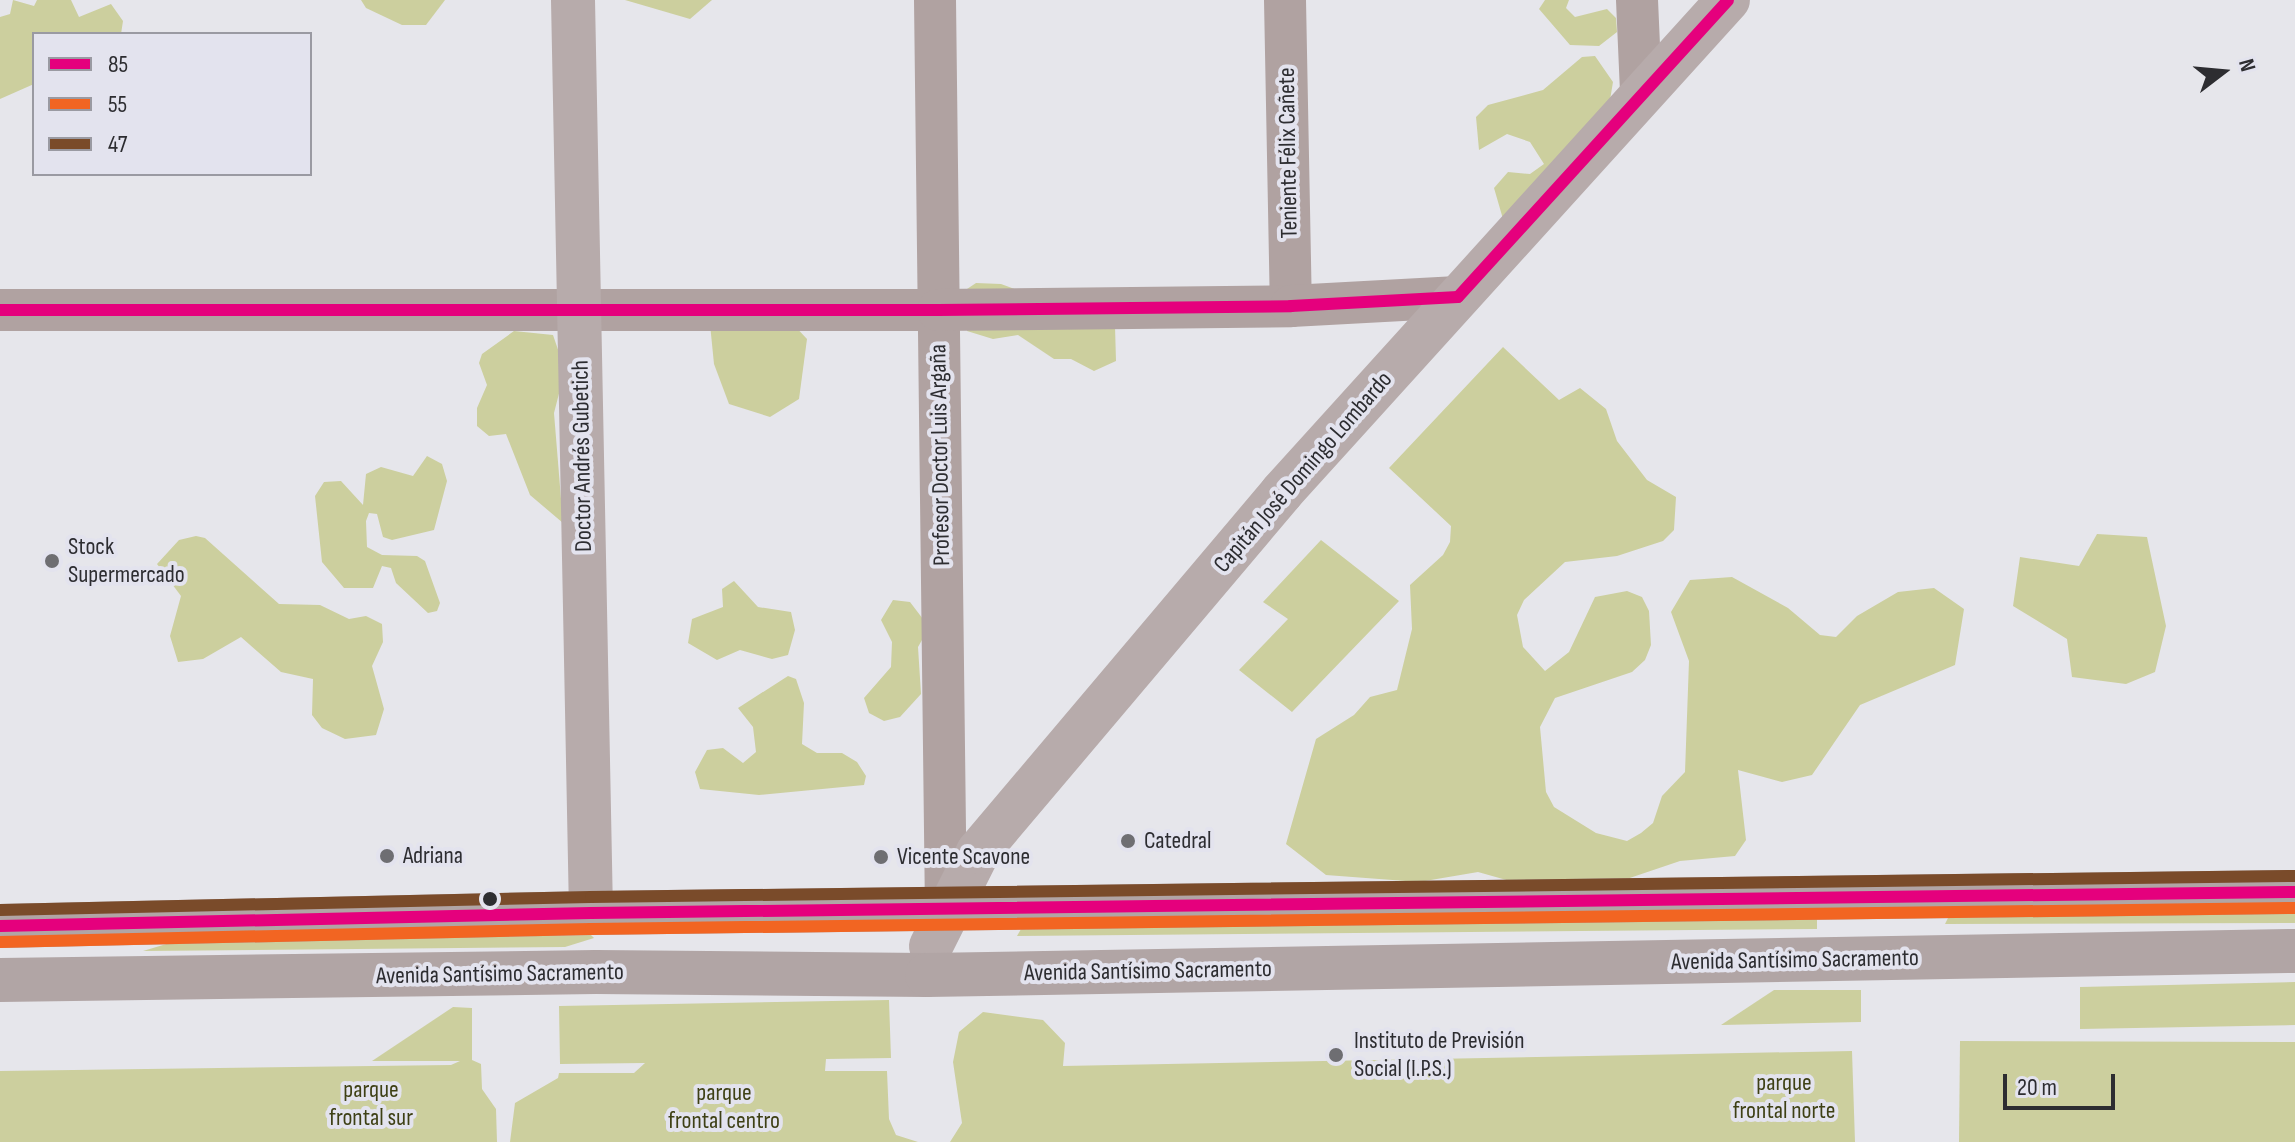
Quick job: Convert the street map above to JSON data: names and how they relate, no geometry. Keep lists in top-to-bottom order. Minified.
{"streets":{"main road":["Avenida Santísimo Sacramento"],"street":["Teniente Félix Cañete","Profesor Doctor Luis Argaña","Doctor Andrés Gubetich","Capitán José Domingo Lombardo"]},"crossings":[["Profesor Doctor Luis Argaña","Capitán José Domingo Lombardo"],["Profesor Doctor Luis Argaña","Avenida Santísimo Sacramento"],["Doctor Andrés Gubetich","Avenida Santísimo Sacramento"],["Capitán José Domingo Lombardo","Avenida Santísimo Sacramento"]],"parks":["parque frontal norte","parque frontal sur","parque frontal centro"],"places":["Stock Supermercado","Catedral","Adriana","Vicente Scavone","Instituto de Previsión Social (I.P.S.)"],"lines":["transit line 85","transit line 47","transit line 55"],"legend":["85","55","47"],"scale_bar":"20 m","north":"right"}
